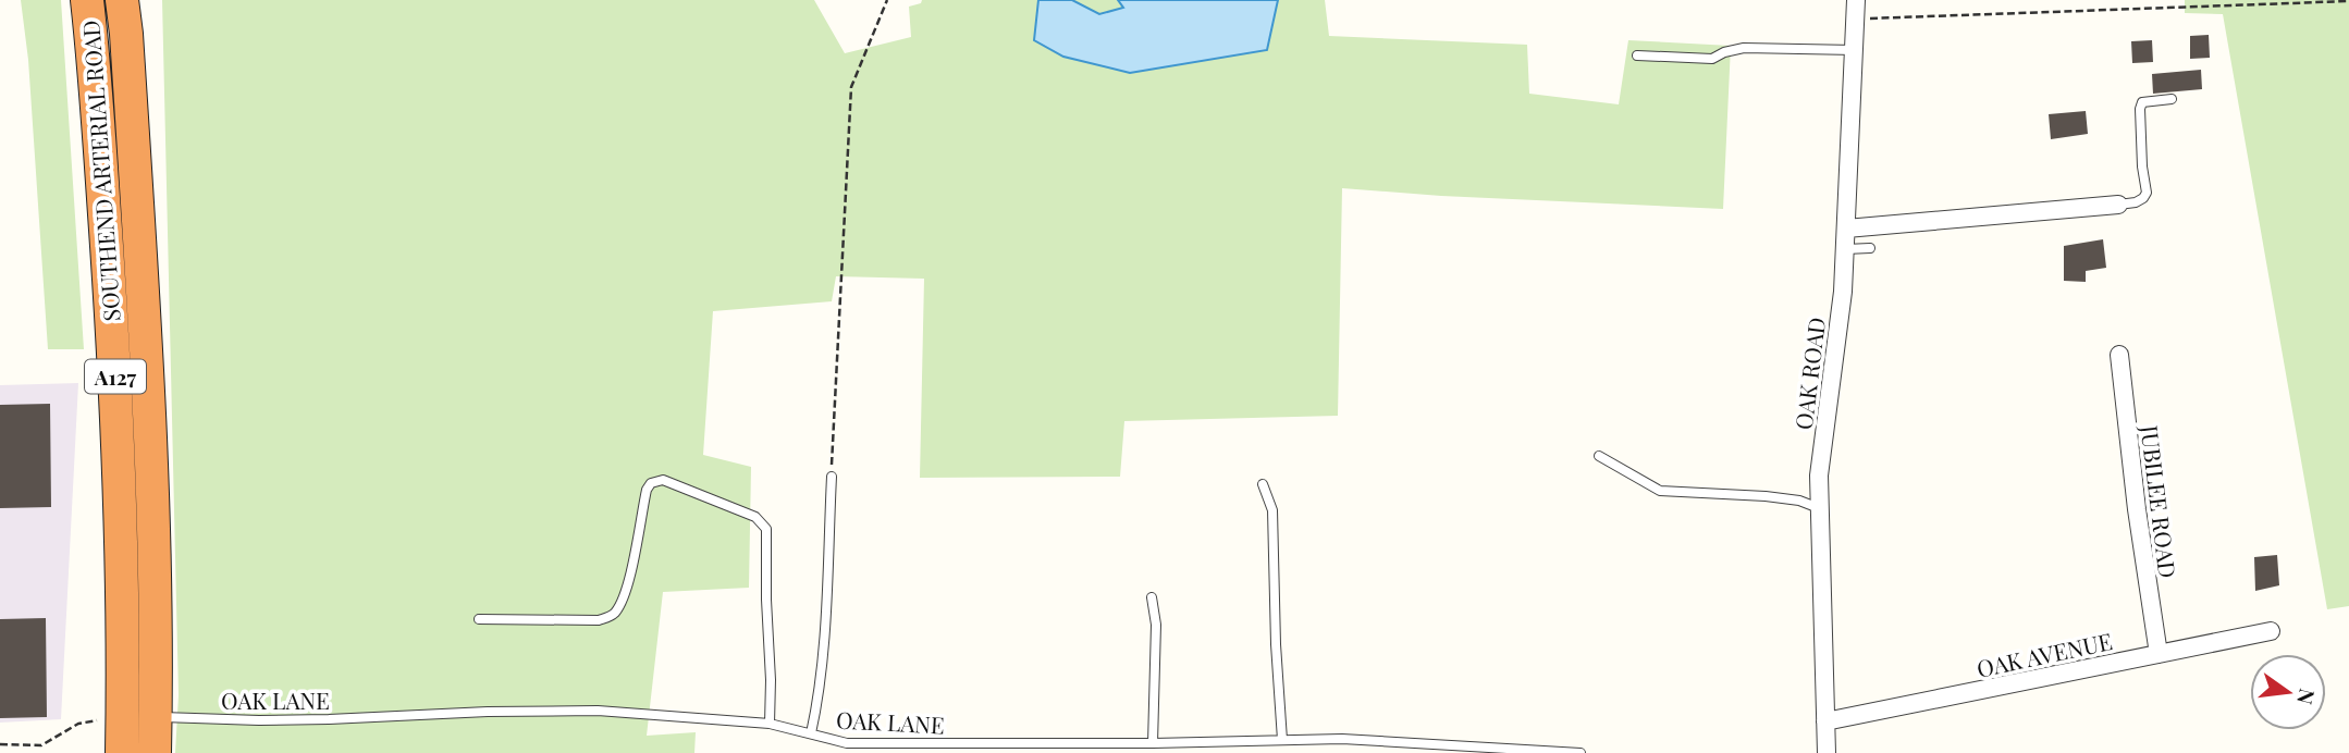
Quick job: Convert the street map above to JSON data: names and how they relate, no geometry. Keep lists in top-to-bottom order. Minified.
{"streets":{"highway":["SOUTHEND ARTERIAL ROAD","A127"],"street":["OAK ROAD","JUBILEE ROAD","OAK AVENUE"],"lane":["OAK LANE"]},"crossings":[["SOUTHEND ARTERIAL ROAD","OAK LANE"],["OAK ROAD","OAK AVENUE"],["JUBILEE ROAD","OAK AVENUE"]],"north":"right"}
